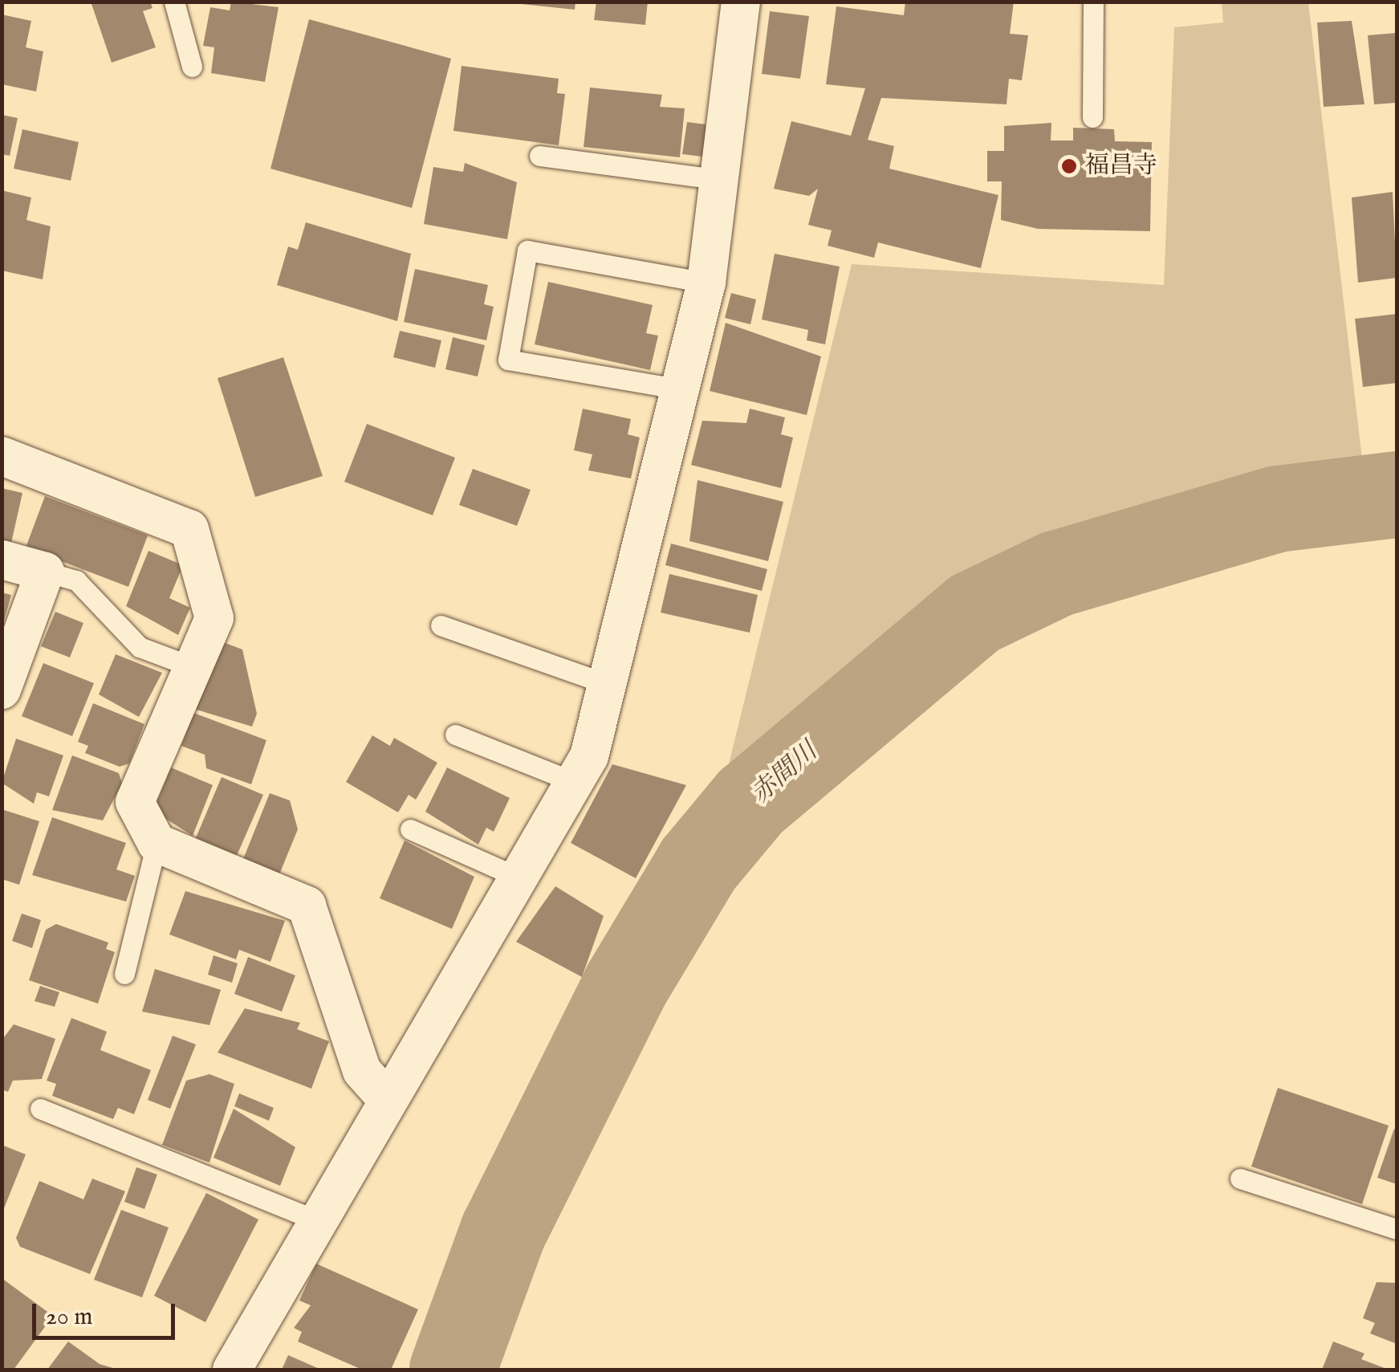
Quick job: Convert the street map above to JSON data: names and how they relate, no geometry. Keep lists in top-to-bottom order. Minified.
{"water":["赤間川"],"places":["福昌寺"],"scale_bar":"20 m"}
